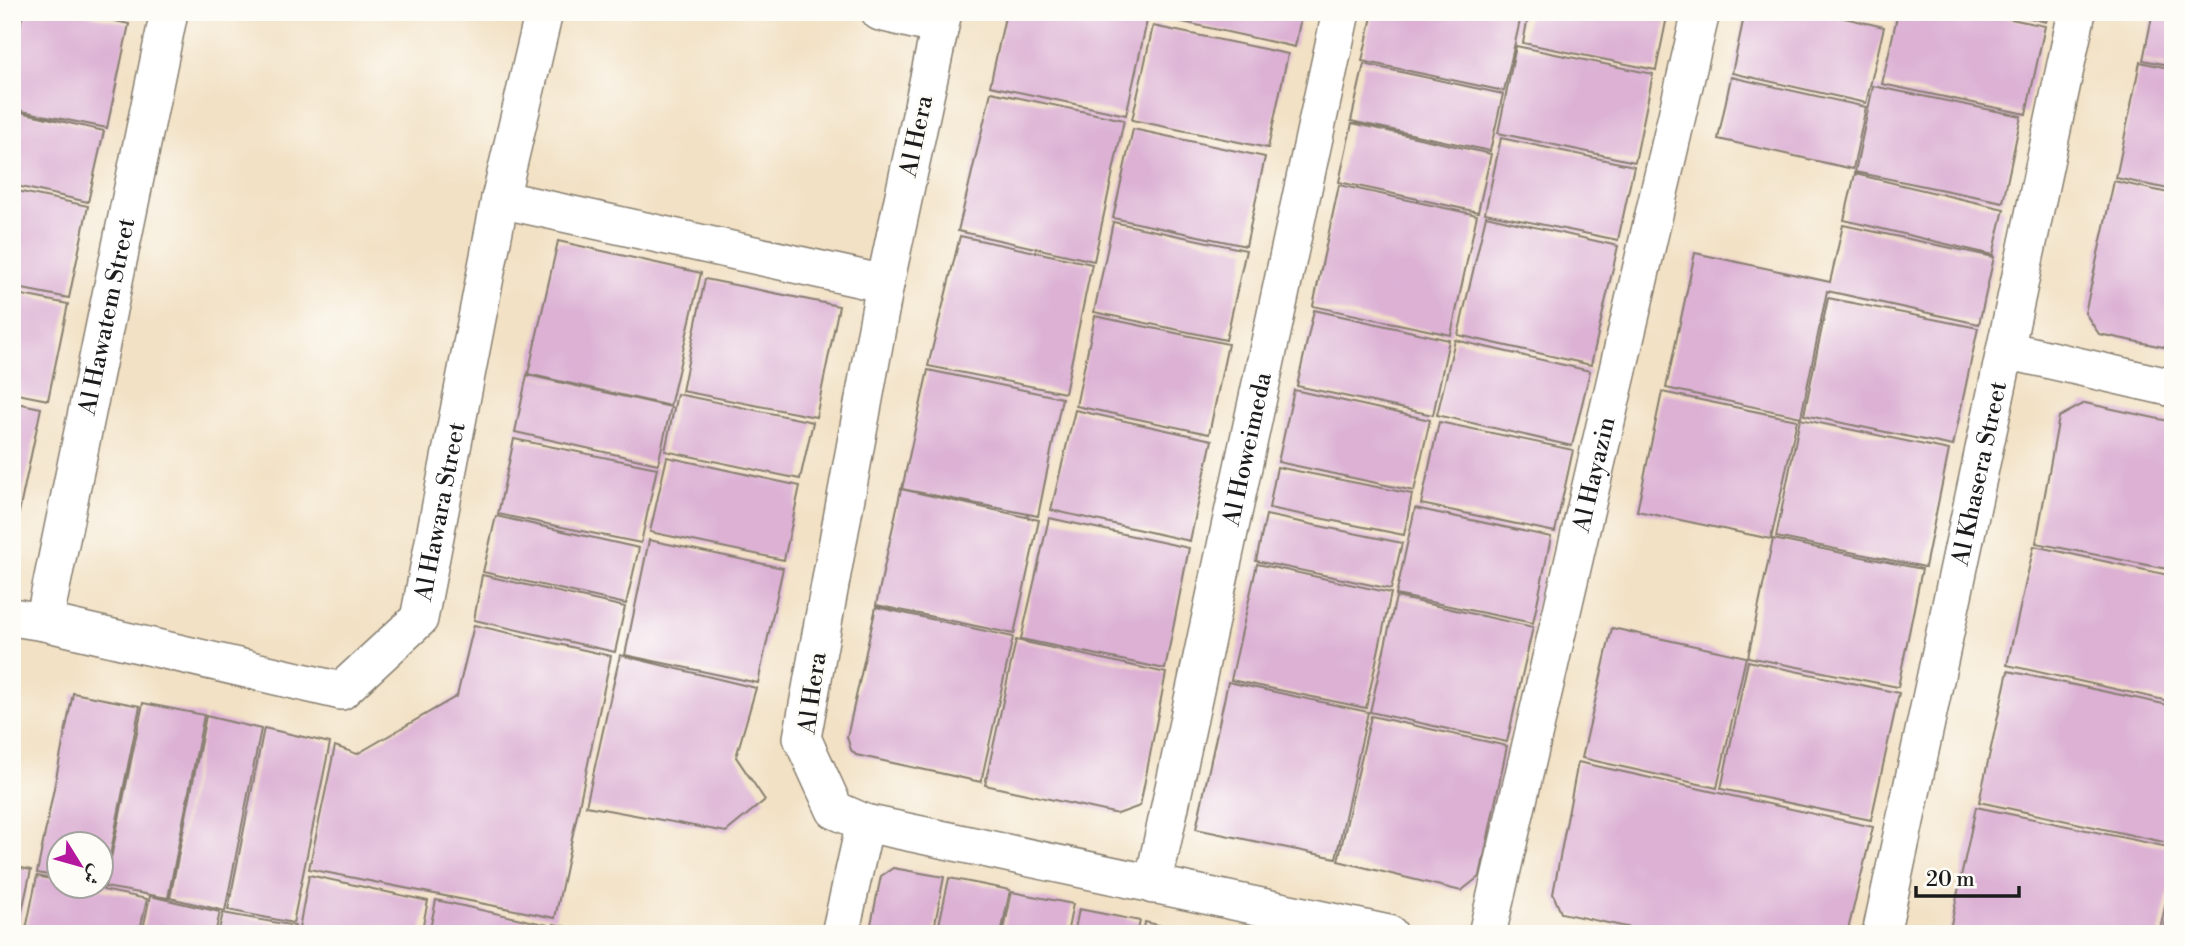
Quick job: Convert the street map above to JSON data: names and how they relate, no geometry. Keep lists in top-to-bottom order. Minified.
{"streets":{"street":["Al Hera","Al Hawatem Street","Al Howeimeda","Al Hayazin","Al Khasera Street","Al Hawara Street"]},"crossings":[["Al Hera","Al Howeimeda"],["Al Hawatem Street","Al Hawara Street"]],"scale_bar":"20 m","north":"bottom right"}
